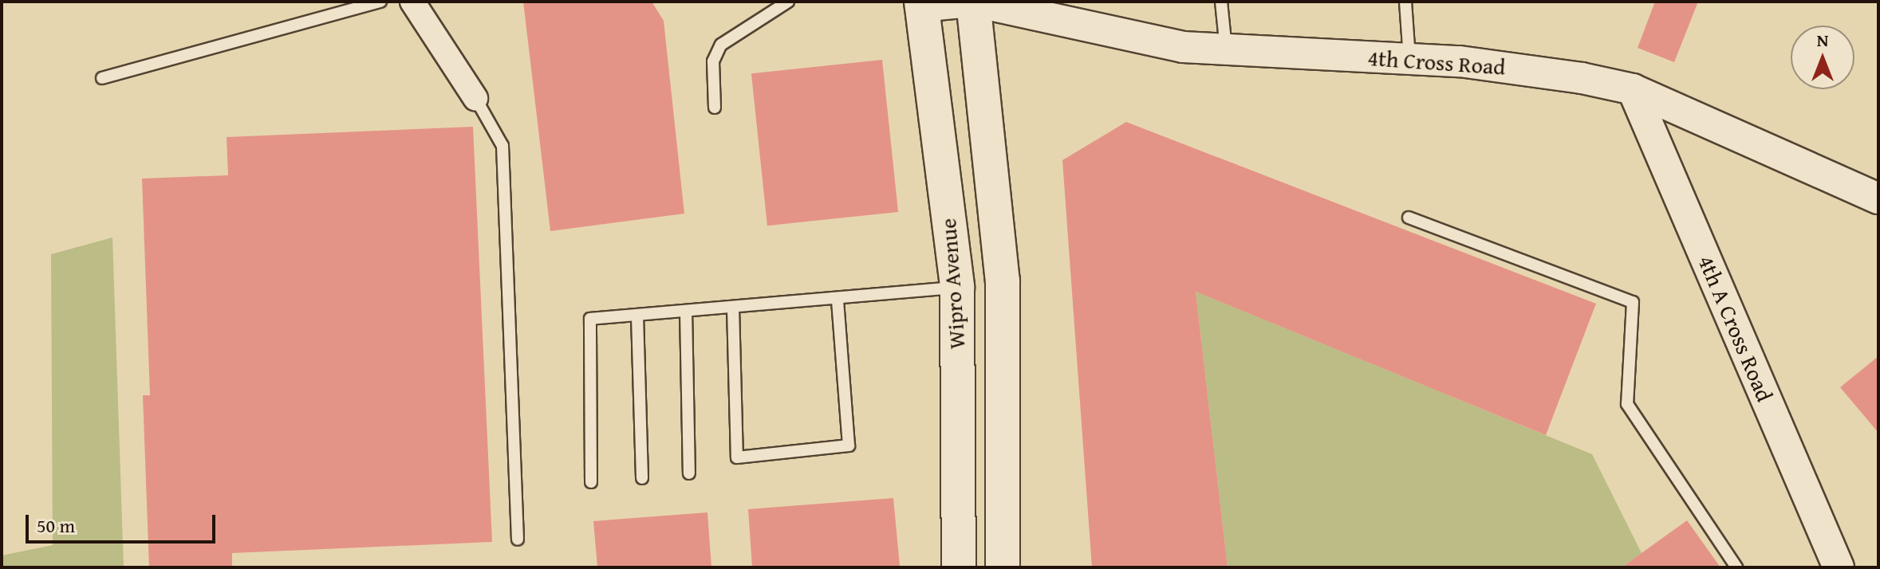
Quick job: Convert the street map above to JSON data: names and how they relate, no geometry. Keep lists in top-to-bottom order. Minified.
{"streets":{"main road":["Wipro Avenue"],"street":["4th Cross Road","4th A Cross Road"]},"crossings":[["4th Cross Road","Wipro Avenue"],["4th Cross Road","4th A Cross Road"]],"scale_bar":"50 m","north":"top"}
